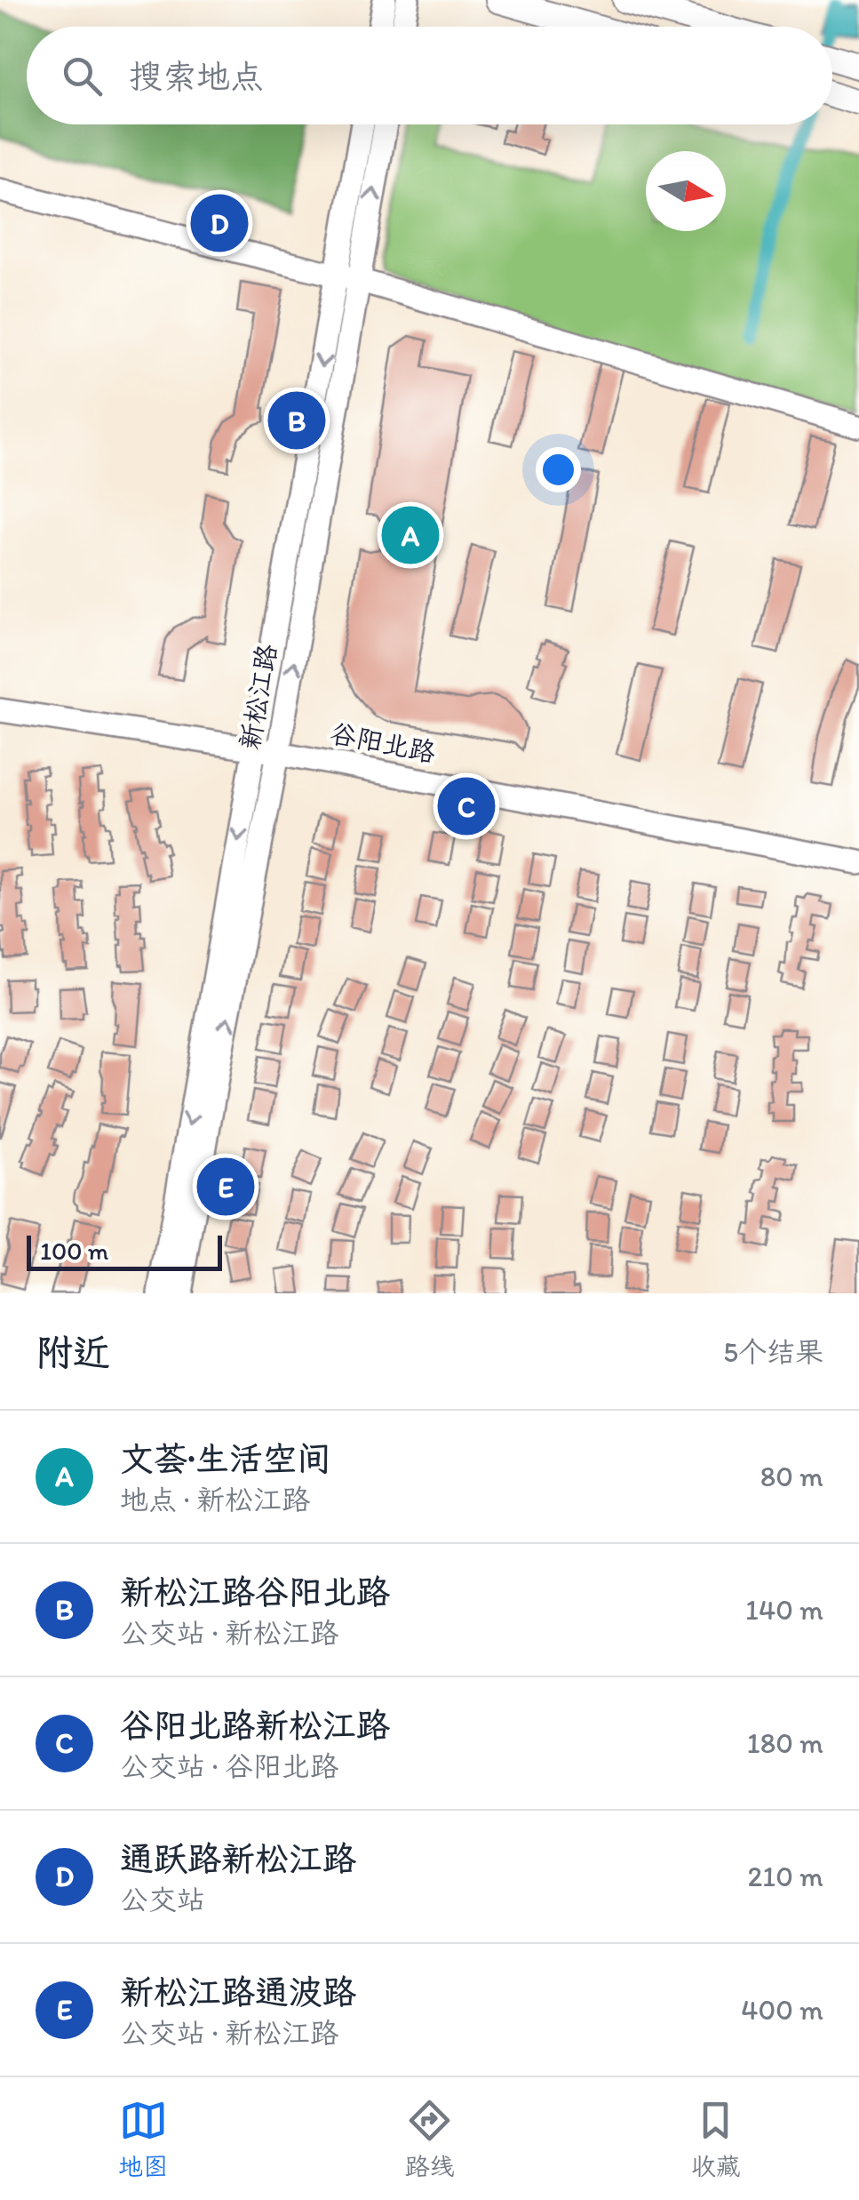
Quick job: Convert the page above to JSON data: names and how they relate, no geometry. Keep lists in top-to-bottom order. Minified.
{"streets":{"main road":["新松江路","谷阳北路"]},"crossings":[["新松江路","谷阳北路"]],"scale_bar":"100 m","north":"right","page":{"search":"搜索地点","pins":["D","B","A","C","E"],"scale":"100 m","heading":["附近","5个结果"],"list":[{"mark":"A","name":"文荟·生活空间","note":"地点 · 新松江路","value":"80 m"},{"mark":"B","name":"新松江路谷阳北路","note":"公交站 · 新松江路","value":"140 m"},{"mark":"C","name":"谷阳北路新松江路","note":"公交站 · 谷阳北路","value":"180 m"},{"mark":"D","name":"通跃路新松江路","note":"公交站","value":"210 m"},{"mark":"E","name":"新松江路通波路","note":"公交站 · 新松江路","value":"400 m"}],"nav":["地图","路线","收藏"]}}
